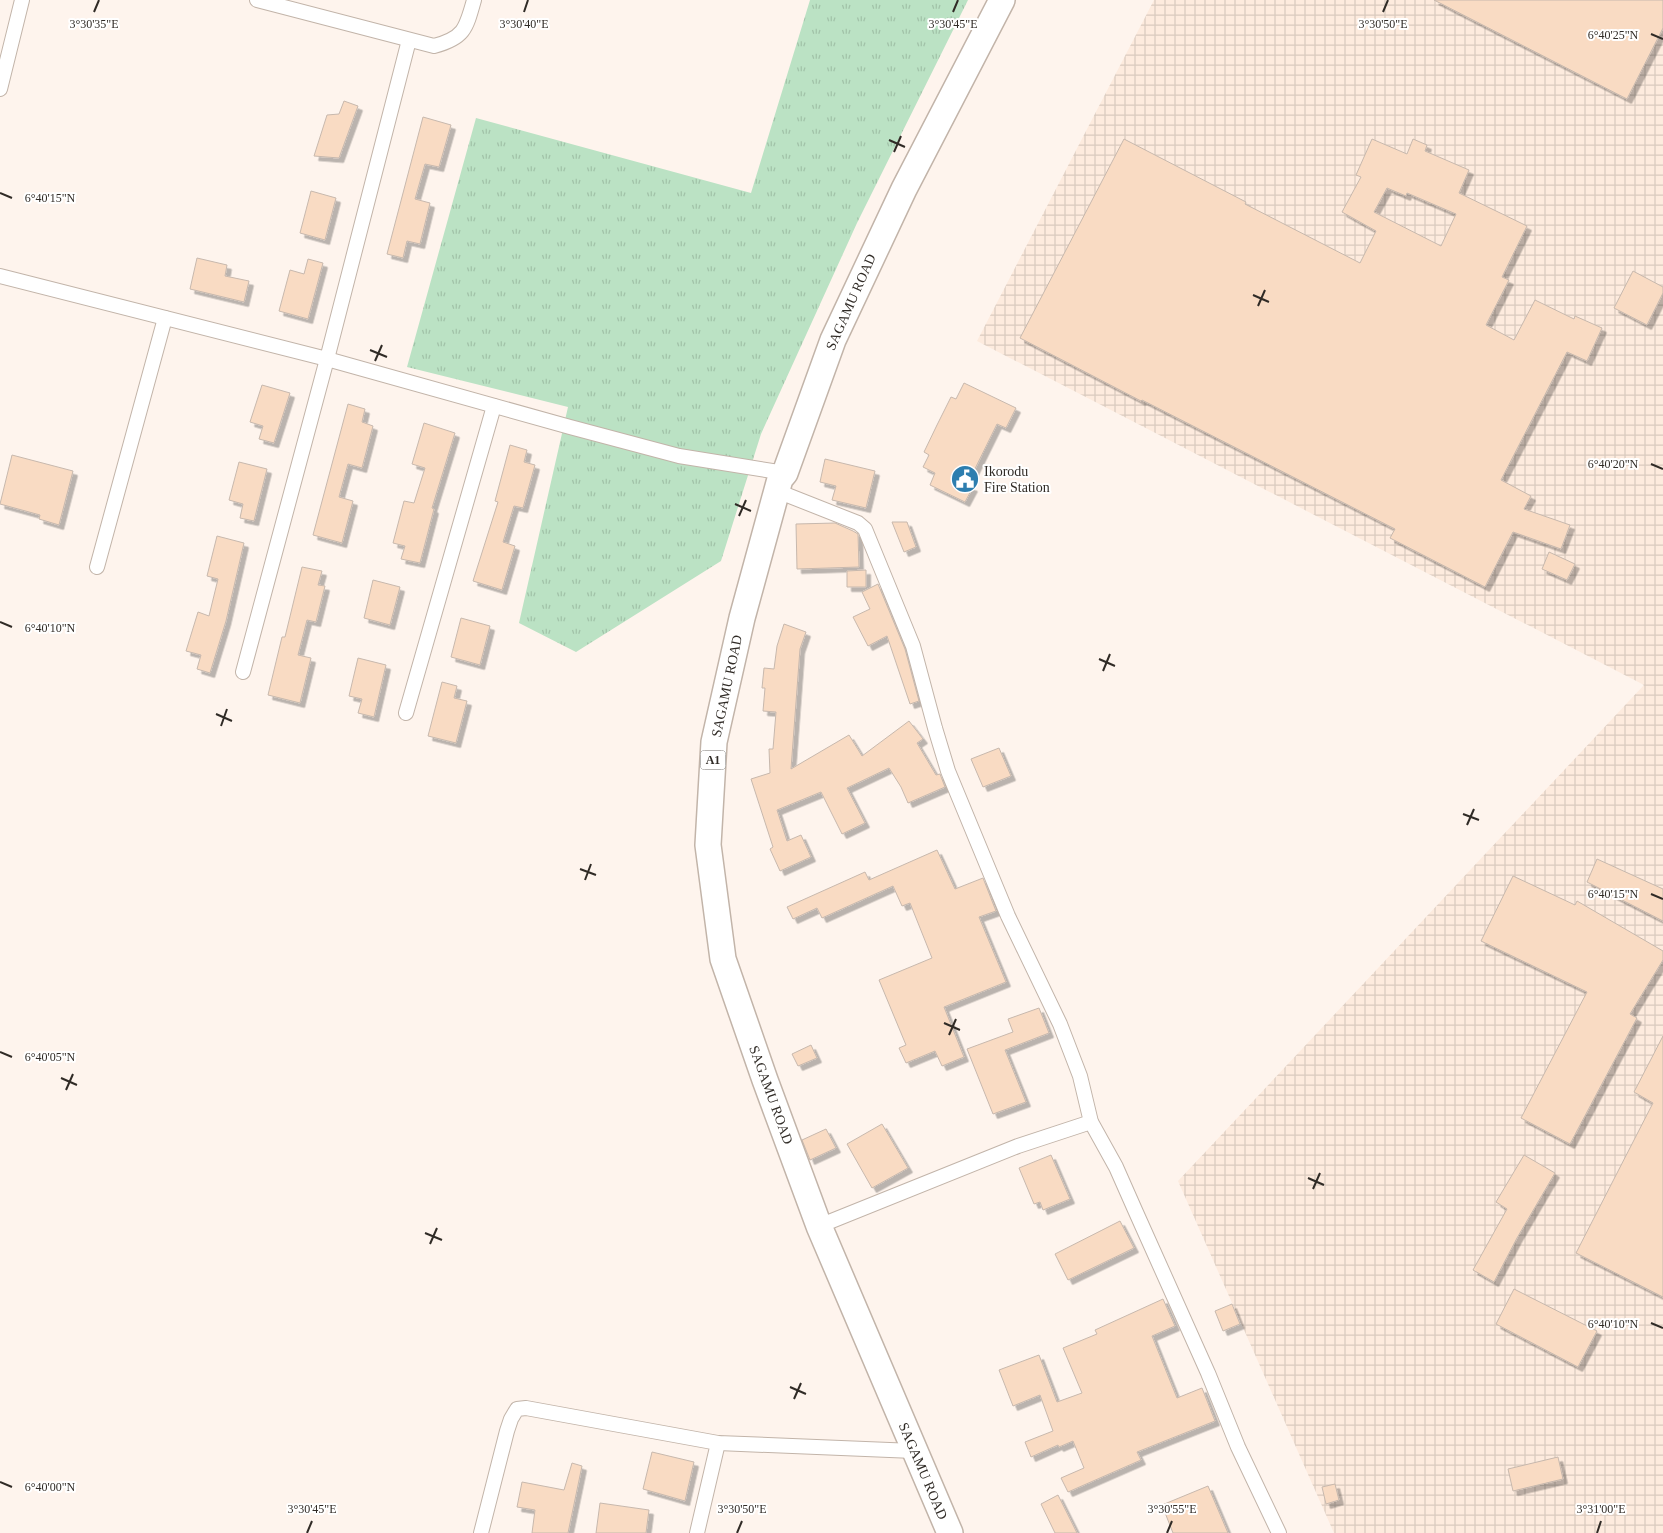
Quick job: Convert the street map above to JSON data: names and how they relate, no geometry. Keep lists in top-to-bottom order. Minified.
{"streets":{"highway":["SAGAMU ROAD","A1"]},"places":{"public building":["Ikorodu Fire Station"]},"coordinates":["3°30'35\"E","3°30'40\"E","3°30'45\"E","3°30'50\"E","6°40'25\"N","6°40'15\"N","6°40'20\"N","6°40'10\"N","6°40'05\"N","6°40'00\"N","3°30'55\"E","3°31'00\"E"]}
